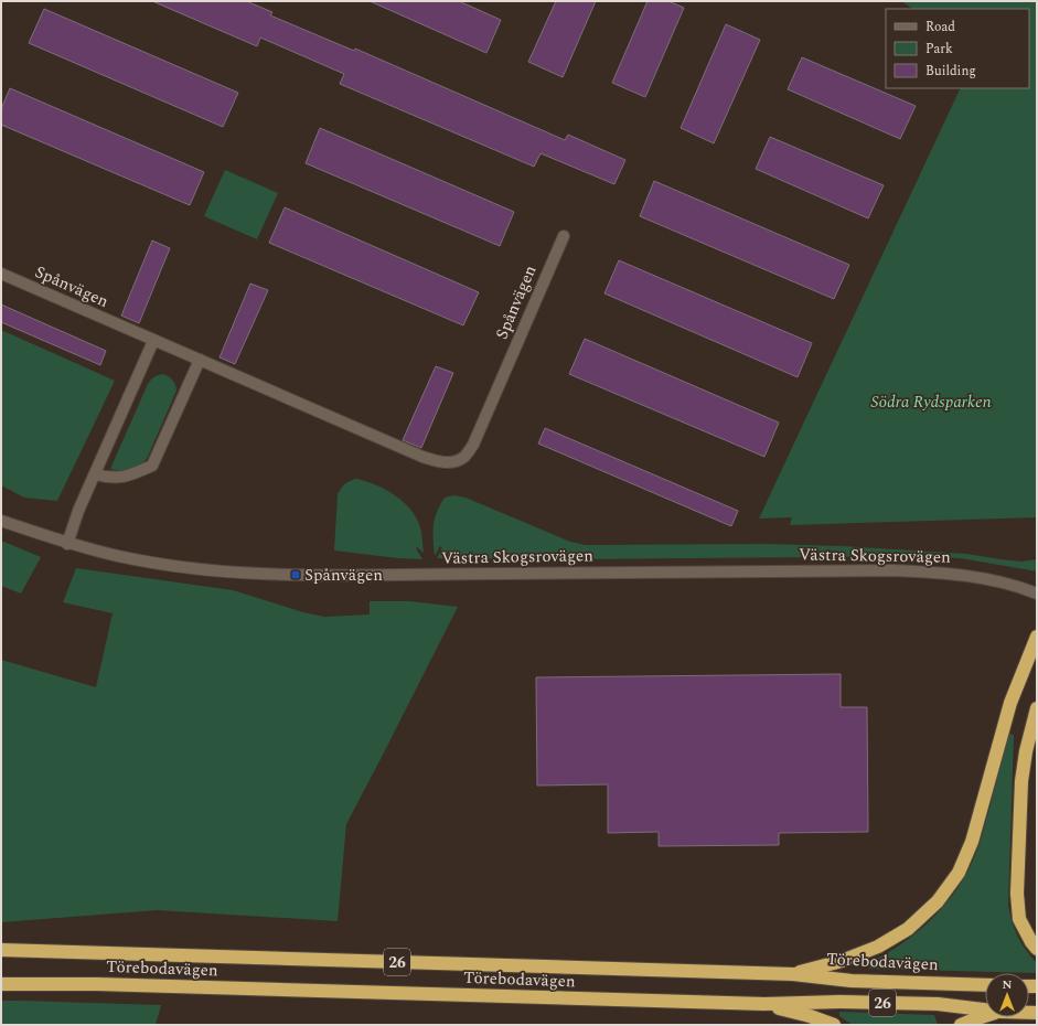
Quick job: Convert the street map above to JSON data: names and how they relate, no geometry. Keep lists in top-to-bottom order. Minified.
{"streets":{"highway":["26","Törebodavägen"],"street":["Spånvägen","Västra Skogsrovägen"]},"parks":["Södra Rydsparken"],"places":{"transit":["Spånvägen"]},"legend":["Road","Park","Building"],"north":"top"}
